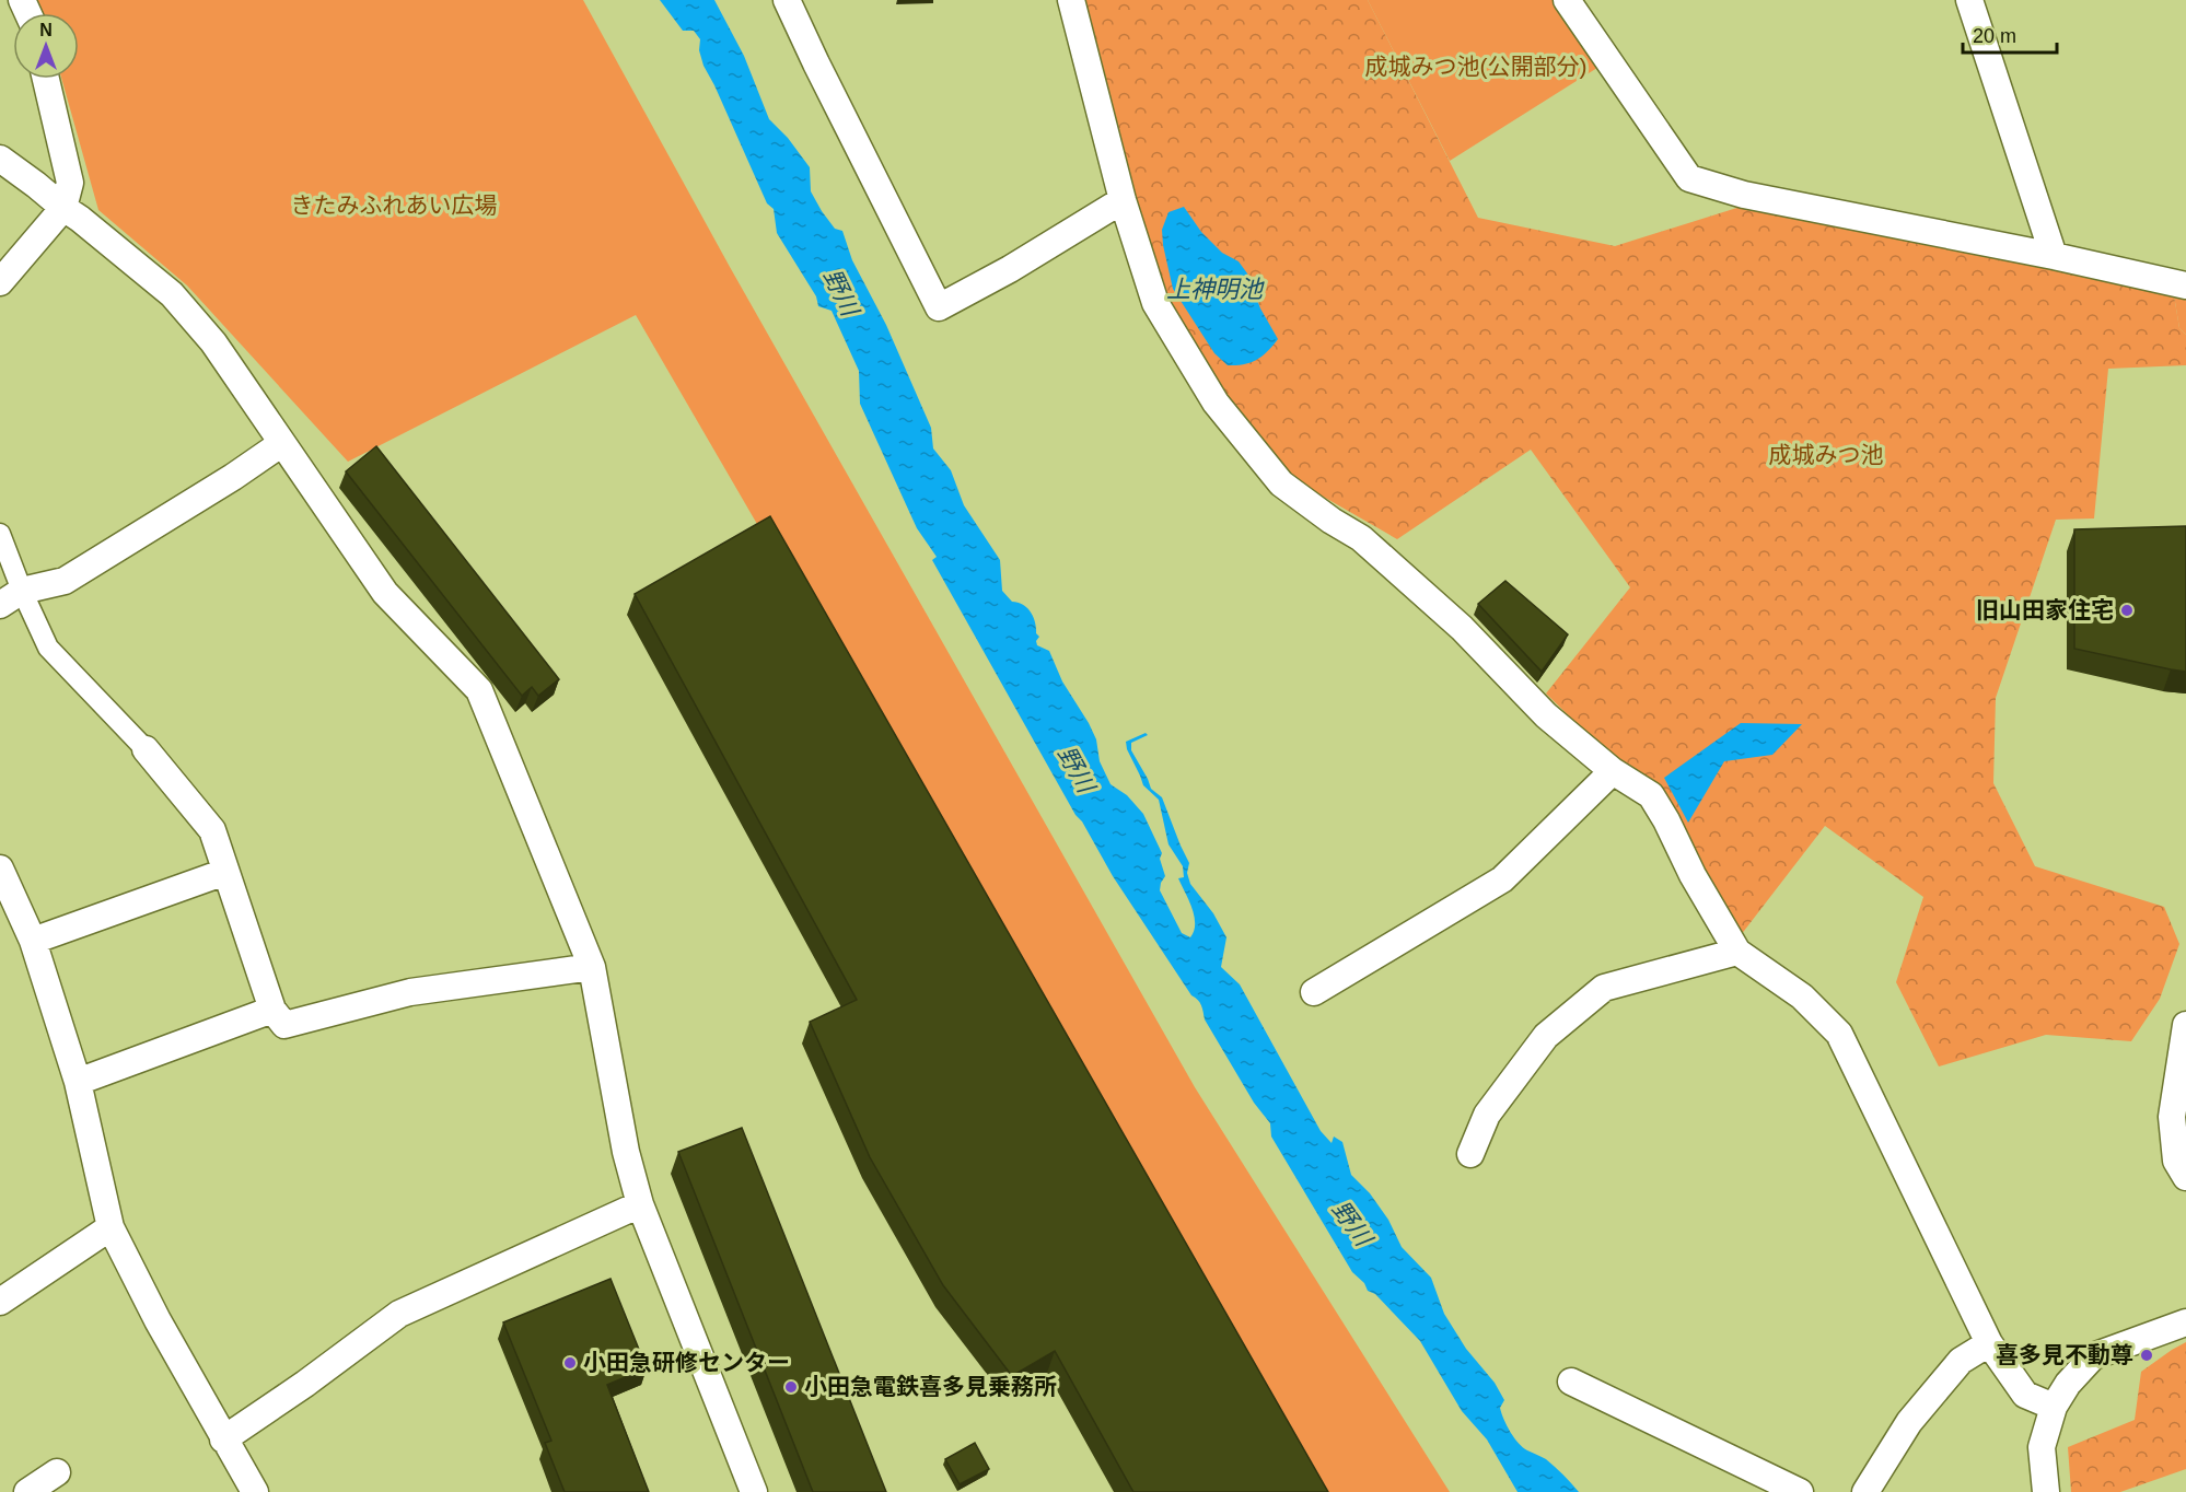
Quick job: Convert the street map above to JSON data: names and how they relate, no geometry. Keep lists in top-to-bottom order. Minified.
{"water":["上神明池","野川"],"parks":["成城みつ池(公開部分)","きたみふれあい広場","成城みつ池"],"places":["旧山田家住宅","喜多見不動尊","小田急研修センター","小田急電鉄喜多見乗務所"],"scale_bar":"20 m","north":"top"}
